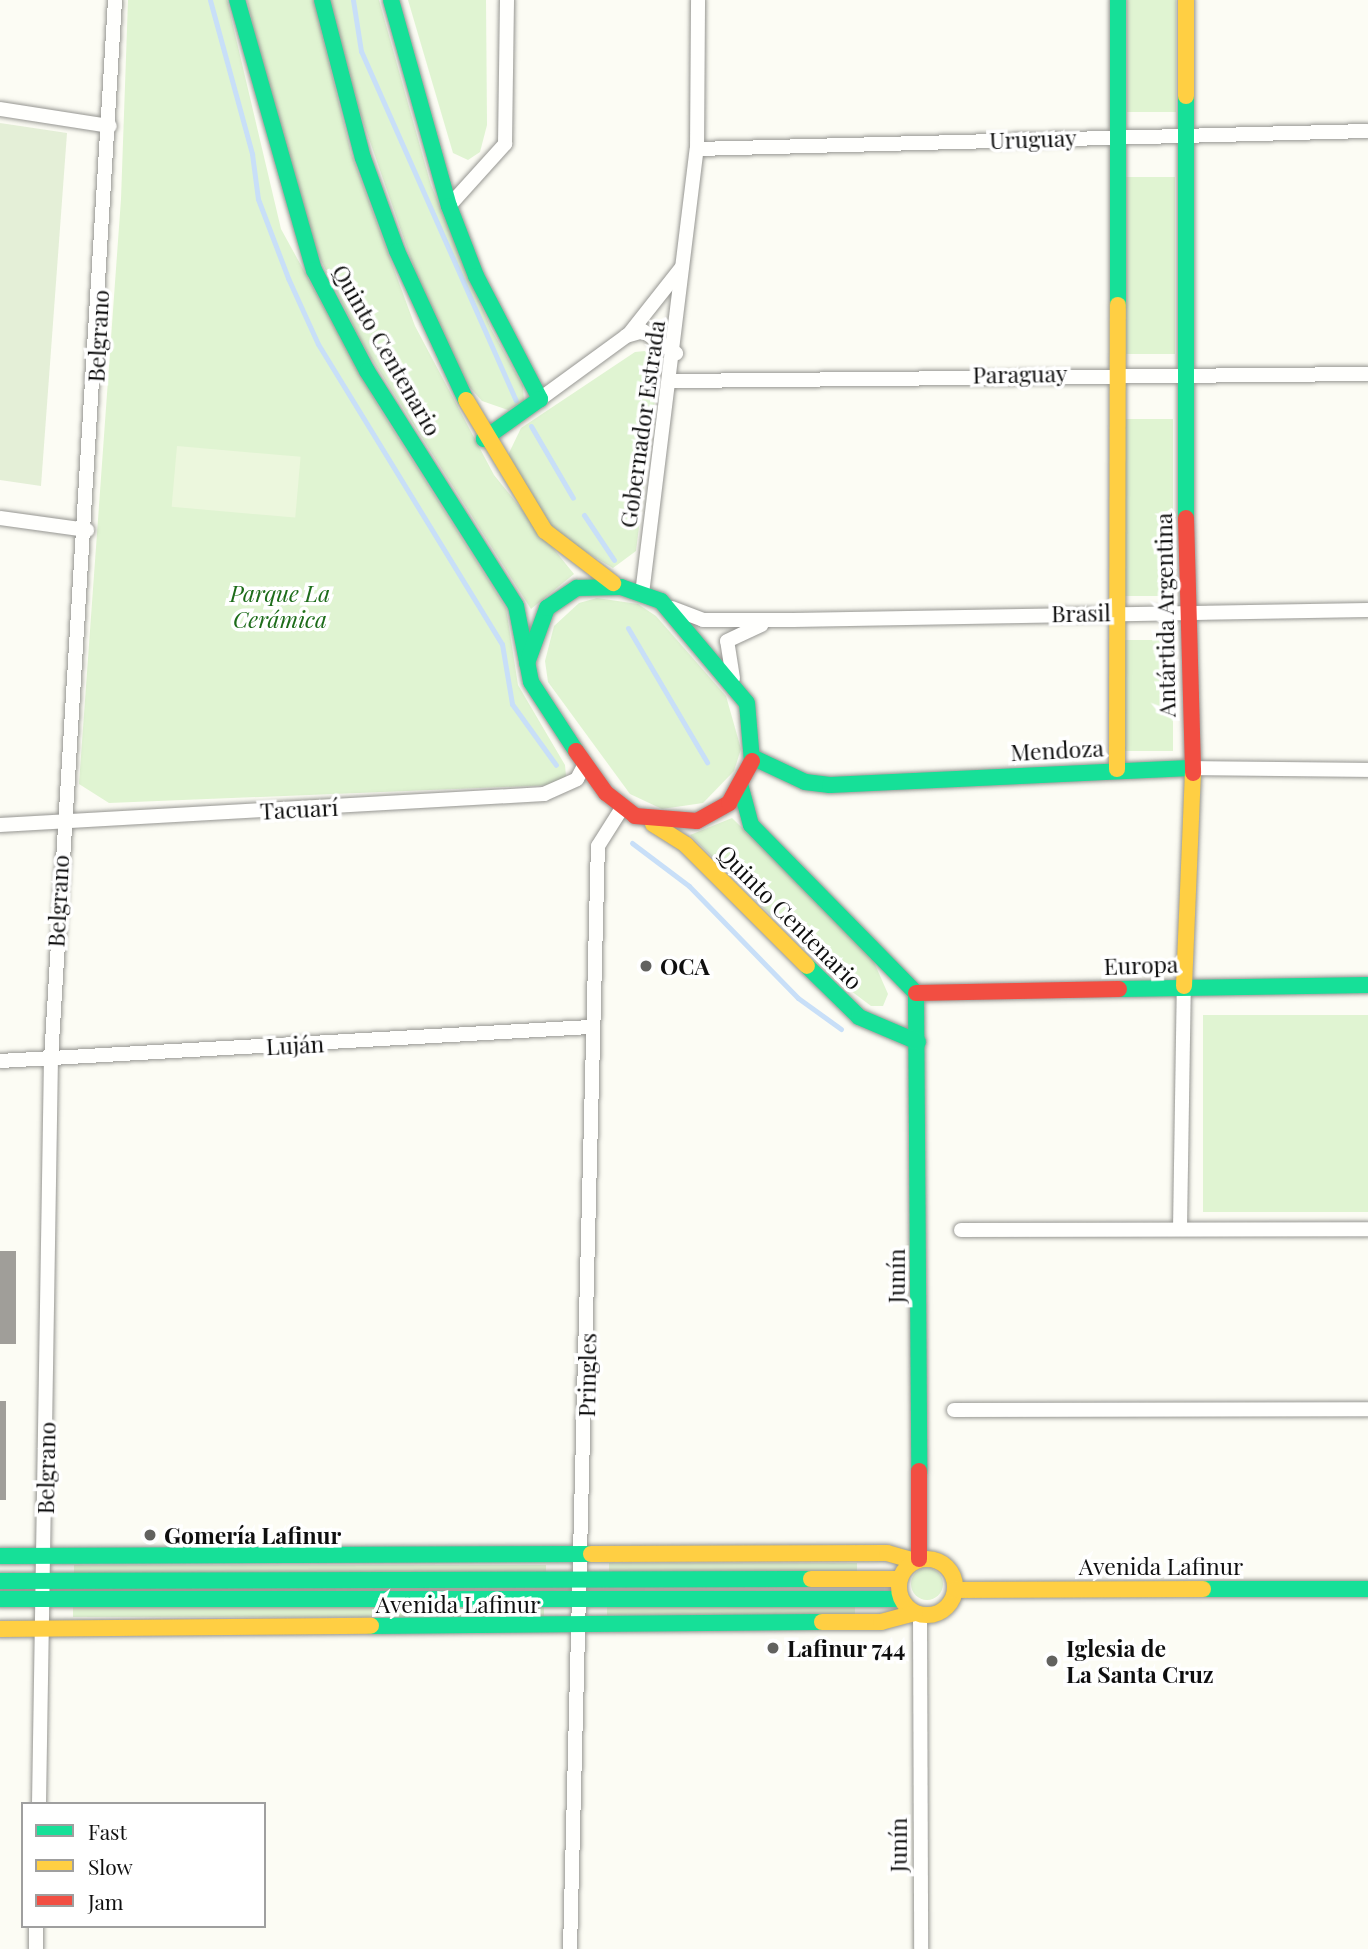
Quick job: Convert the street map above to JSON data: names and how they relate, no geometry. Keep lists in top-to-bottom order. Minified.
{"streets":{"main road":["Quinto Centenario","Gobernador Estrada","Antártida Argentina","Mendoza","Europa","Junín","Avenida Lafinur"],"street":["Uruguay","Belgrano","Paraguay","Brasil","Tacuarí","Luján","Pringles"]},"crossings":[["Uruguay","Gobernador Estrada"],["Uruguay","Antártida Argentina"],["Belgrano","Tacuarí"],["Belgrano","Luján"],["Belgrano","Avenida Lafinur"],["Quinto Centenario","Gobernador Estrada"],["Quinto Centenario","Brasil"],["Quinto Centenario","Mendoza"],["Quinto Centenario","Tacuarí"],["Quinto Centenario","Europa"],["Quinto Centenario","Junín"],["Quinto Centenario","Pringles"],["Paraguay","Gobernador Estrada"],["Paraguay","Antártida Argentina"],["Gobernador Estrada","Brasil"],["Gobernador Estrada","Mendoza"],["Gobernador Estrada","Tacuarí"],["Gobernador Estrada","Pringles"],["Brasil","Antártida Argentina"],["Brasil","Mendoza"],["Brasil","Tacuarí"],["Brasil","Pringles"],["Antártida Argentina","Mendoza"],["Antártida Argentina","Europa"],["Mendoza","Tacuarí"],["Mendoza","Pringles"],["Tacuarí","Pringles"],["Europa","Junín"],["Luján","Pringles"],["Junín","Avenida Lafinur"],["Pringles","Avenida Lafinur"]],"parks":["Parque La Cerámica"],"places":["OCA","Gomería Lafinur","Lafinur 744","Iglesia de La Santa Cruz"],"legend":["Fast","Slow","Jam"]}
